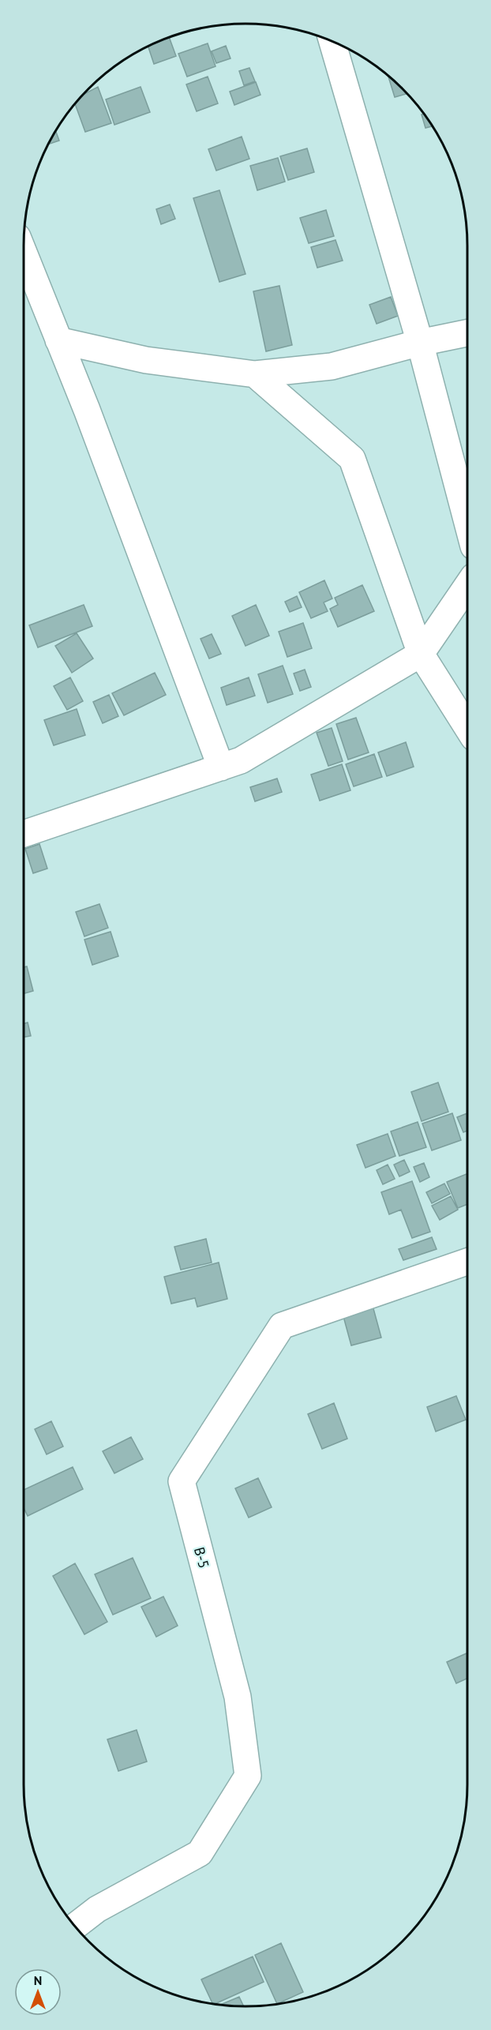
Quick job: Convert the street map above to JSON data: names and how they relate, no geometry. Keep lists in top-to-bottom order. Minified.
{"streets":{"street":["B-5"]},"north":"top"}
